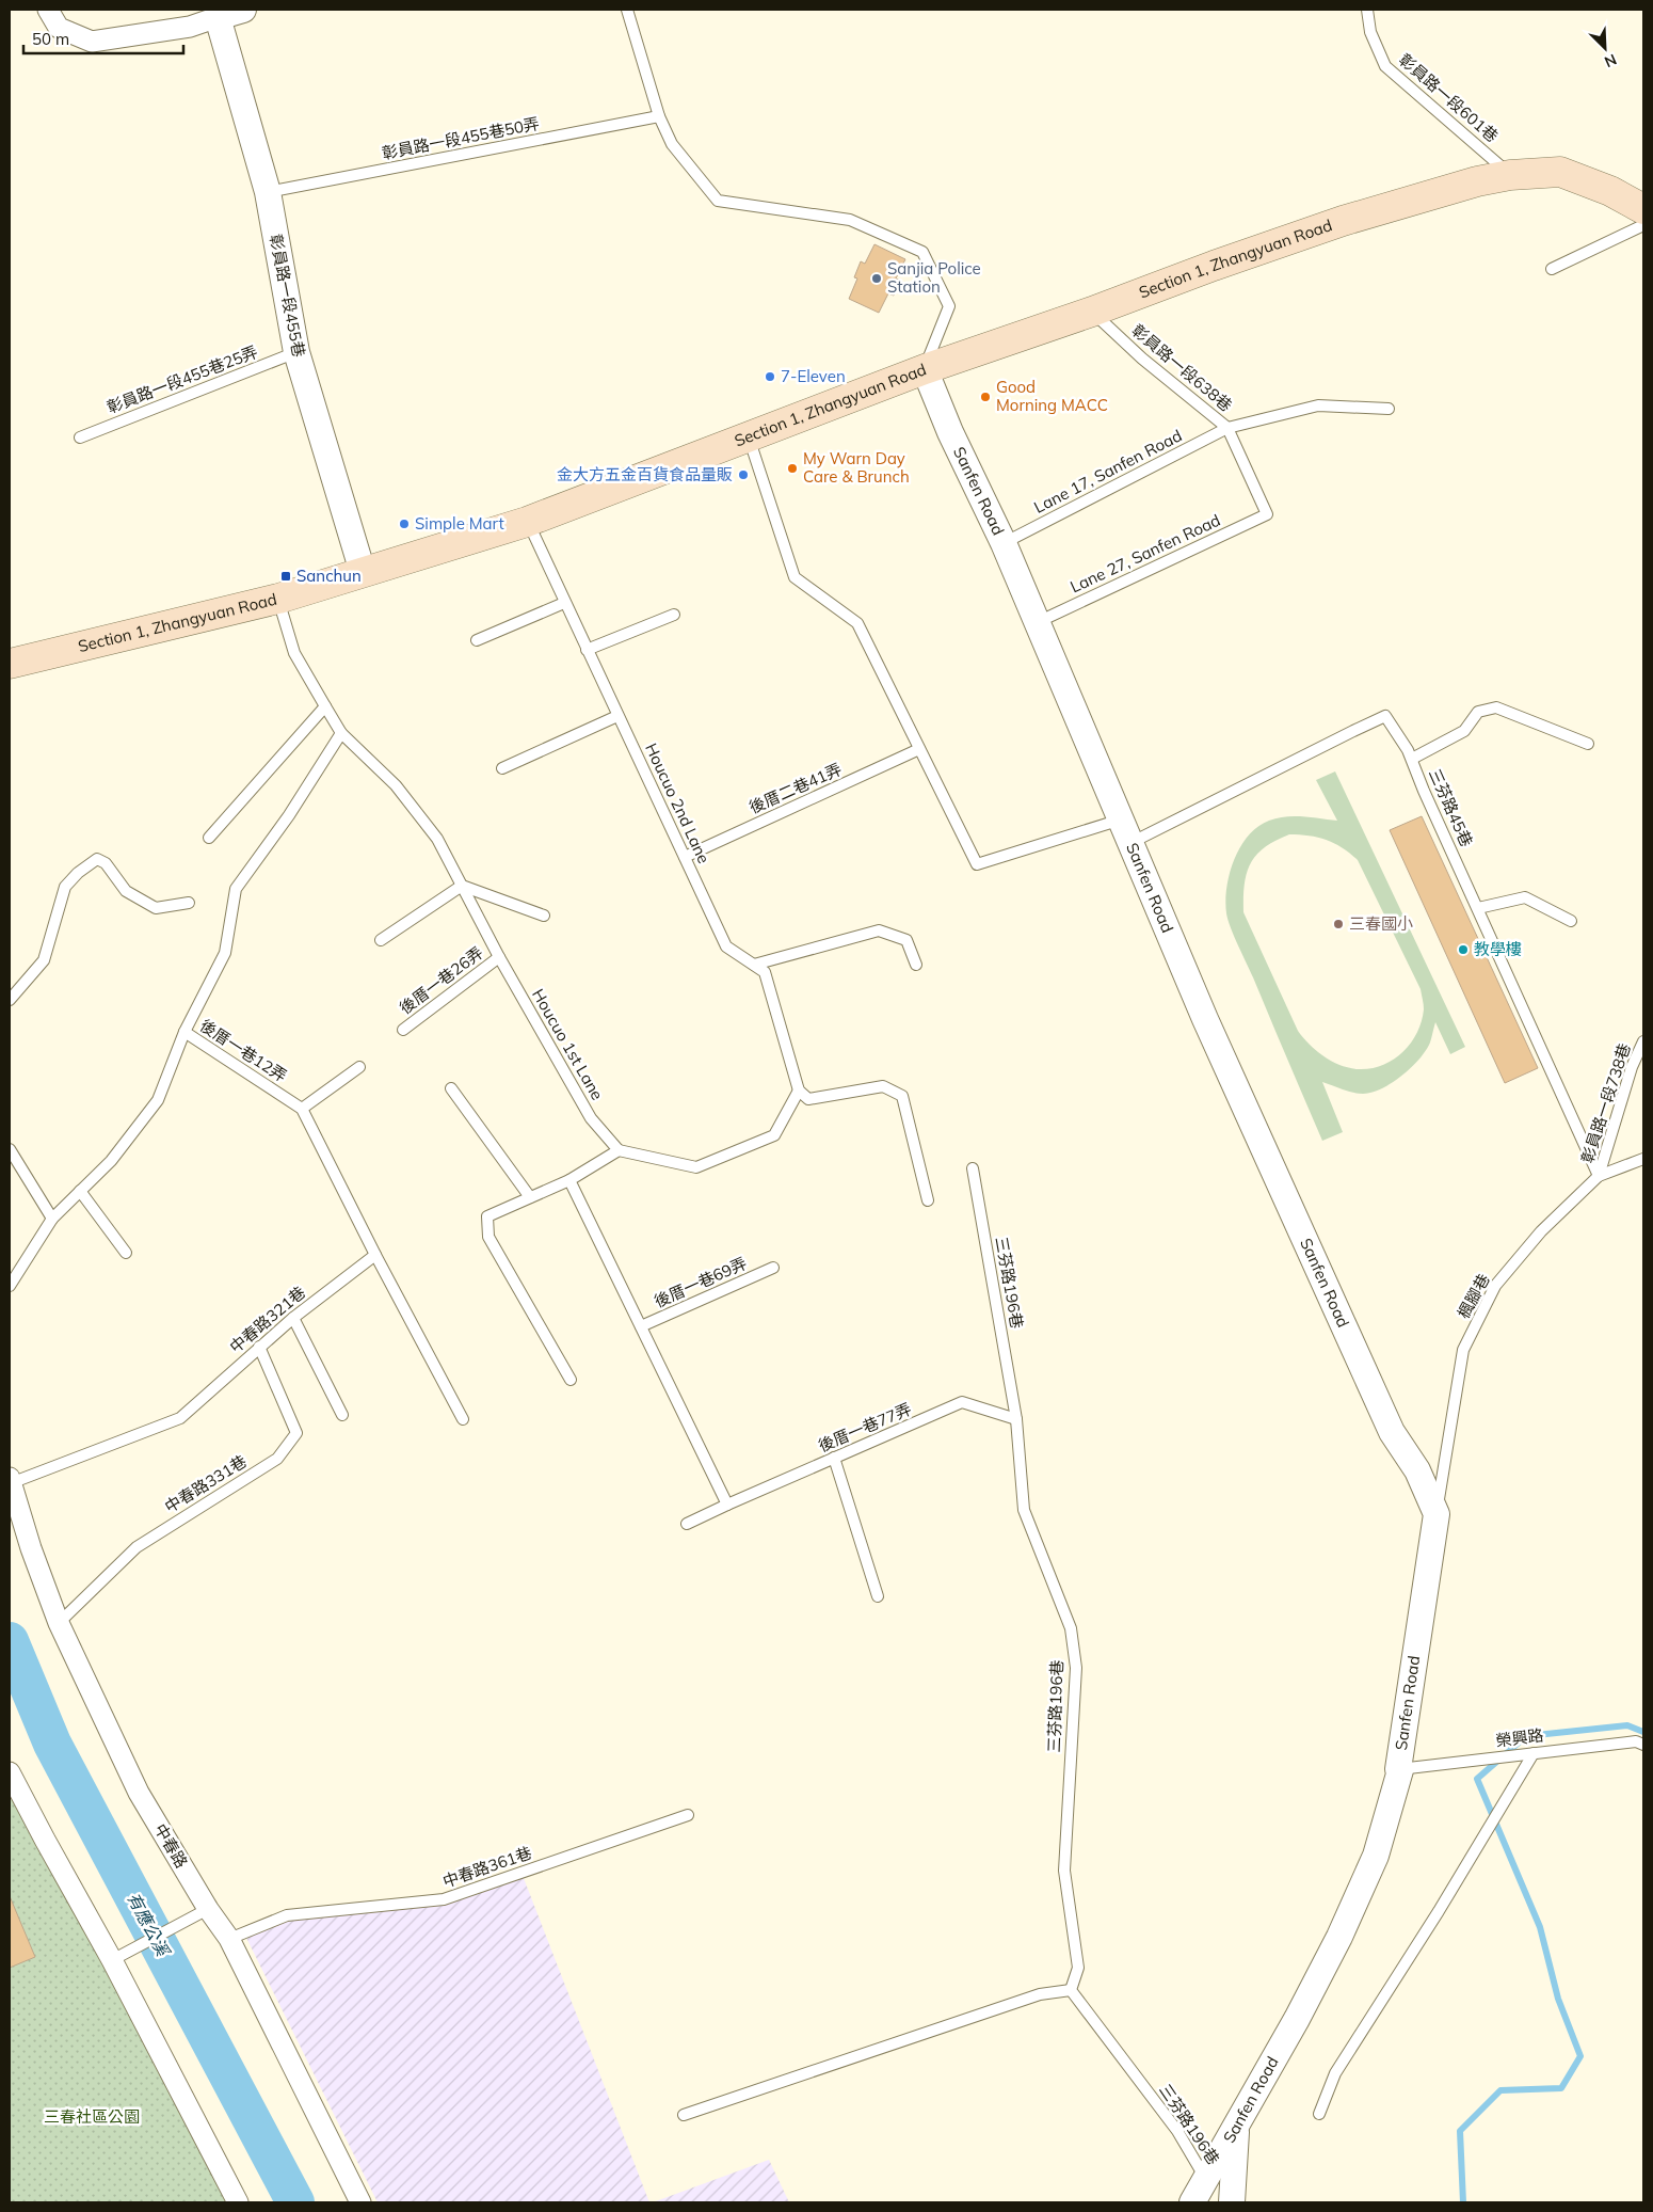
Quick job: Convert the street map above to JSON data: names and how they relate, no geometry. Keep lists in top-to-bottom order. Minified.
{"streets":{"main road":["Section 1, Zhangyuan Road"],"street":["彰員路一段455巷","Sanfen Road","中春路"],"lane":["彰員路一段601巷","彰員路一段455巷50弄","彰員路一段638巷","彰員路一段455巷25弄","Lane 17, Sanfen Road","Lane 27, Sanfen Road","後厝二巷41弄","Houcuo 2nd Lane","三芬路45巷","後厝一巷26弄","Houcuo 1st Lane","後厝一巷12弄","彰員路一段738巷","後厝一巷69弄","三芬路196巷","楓腳巷","中春路321巷","後厝一巷77弄","中春路331巷","榮興路","中春路361巷"]},"crossings":[["彰員路一段601巷","Section 1, Zhangyuan Road"],["彰員路一段455巷50弄","彰員路一段455巷"],["Section 1, Zhangyuan Road","彰員路一段455巷"],["Section 1, Zhangyuan Road","彰員路一段638巷"],["Section 1, Zhangyuan Road","Sanfen Road"],["Section 1, Zhangyuan Road","Houcuo 2nd Lane"],["Section 1, Zhangyuan Road","Houcuo 1st Lane"],["彰員路一段455巷","彰員路一段455巷25弄"],["彰員路一段638巷","Lane 17, Sanfen Road"],["彰員路一段638巷","Lane 27, Sanfen Road"],["Lane 17, Sanfen Road","Sanfen Road"],["Sanfen Road","Lane 27, Sanfen Road"],["Sanfen Road","三芬路45巷"],["Sanfen Road","三芬路196巷"],["Sanfen Road","楓腳巷"],["Sanfen Road","榮興路"],["後厝二巷41弄","Houcuo 2nd Lane"],["三芬路45巷","彰員路一段738巷"],["三芬路45巷","楓腳巷"],["後厝一巷26弄","Houcuo 1st Lane"],["Houcuo 1st Lane","後厝一巷12弄"],["後厝一巷12弄","中春路321巷"],["彰員路一段738巷","楓腳巷"],["三芬路196巷","後厝一巷77弄"],["中春路321巷","中春路331巷"],["中春路321巷","中春路"],["中春路331巷","中春路"],["中春路","中春路361巷"]],"water":["有應公溪"],"parks":["三春社區公園"],"places":{"other":["Sanjia Police Station","7-Eleven","Good Morning MACC","My Warn Day Care & Brunch","金大方五金百貨食品量販","Simple Mart","三春國小","教學樓"],"transit":["Sanchun"]},"scale_bar":"50 m","north":"bottom right"}
